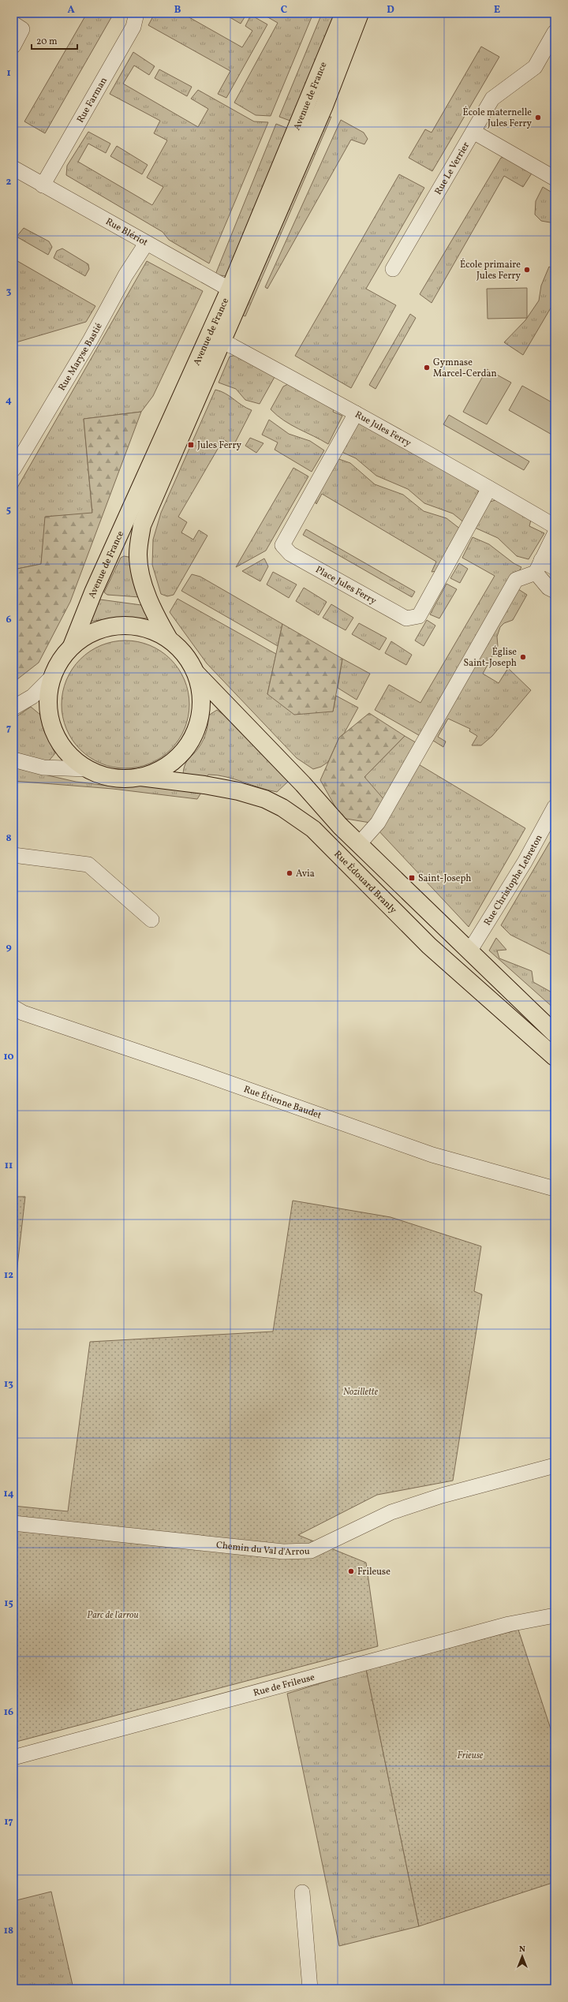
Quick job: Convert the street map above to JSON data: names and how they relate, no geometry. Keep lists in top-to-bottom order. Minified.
{"streets":{"main road":["Avenue de France","Rue Édouard Branly"],"street":["Rue Farman","Rue Le Verrier","Rue Blériot","Rue Maryse Bastié","Rue Jules Ferry","Place Jules Ferry","Rue Christophe Lebreton","Rue Étienne Baudet","Chemin du Val d'Arrou","Rue de Frileuse"]},"crossings":[["Avenue de France","Rue Blériot"],["Avenue de France","Rue Jules Ferry"],["Rue Farman","Rue Blériot"],["Rue Blériot","Rue Maryse Bastié"],["Rue Jules Ferry","Place Jules Ferry"]],"parks":["Nozillette","Parc de l'arrou","Frieuse"],"places":{"other":["École maternelle Jules Ferry","École primaire Jules Ferry","Gymnase Marcel-Cerdan","Église Saint-Joseph","Avia","Frileuse"],"transit":["Jules Ferry","Saint-Joseph"]},"scale_bar":"20 m","north":"top","grid":{"columns":["A","B","C","D","E"],"rows":["1","2","3","4","5","6","7","8","9","10","11","12","13","14","15","16","17","18"]}}
